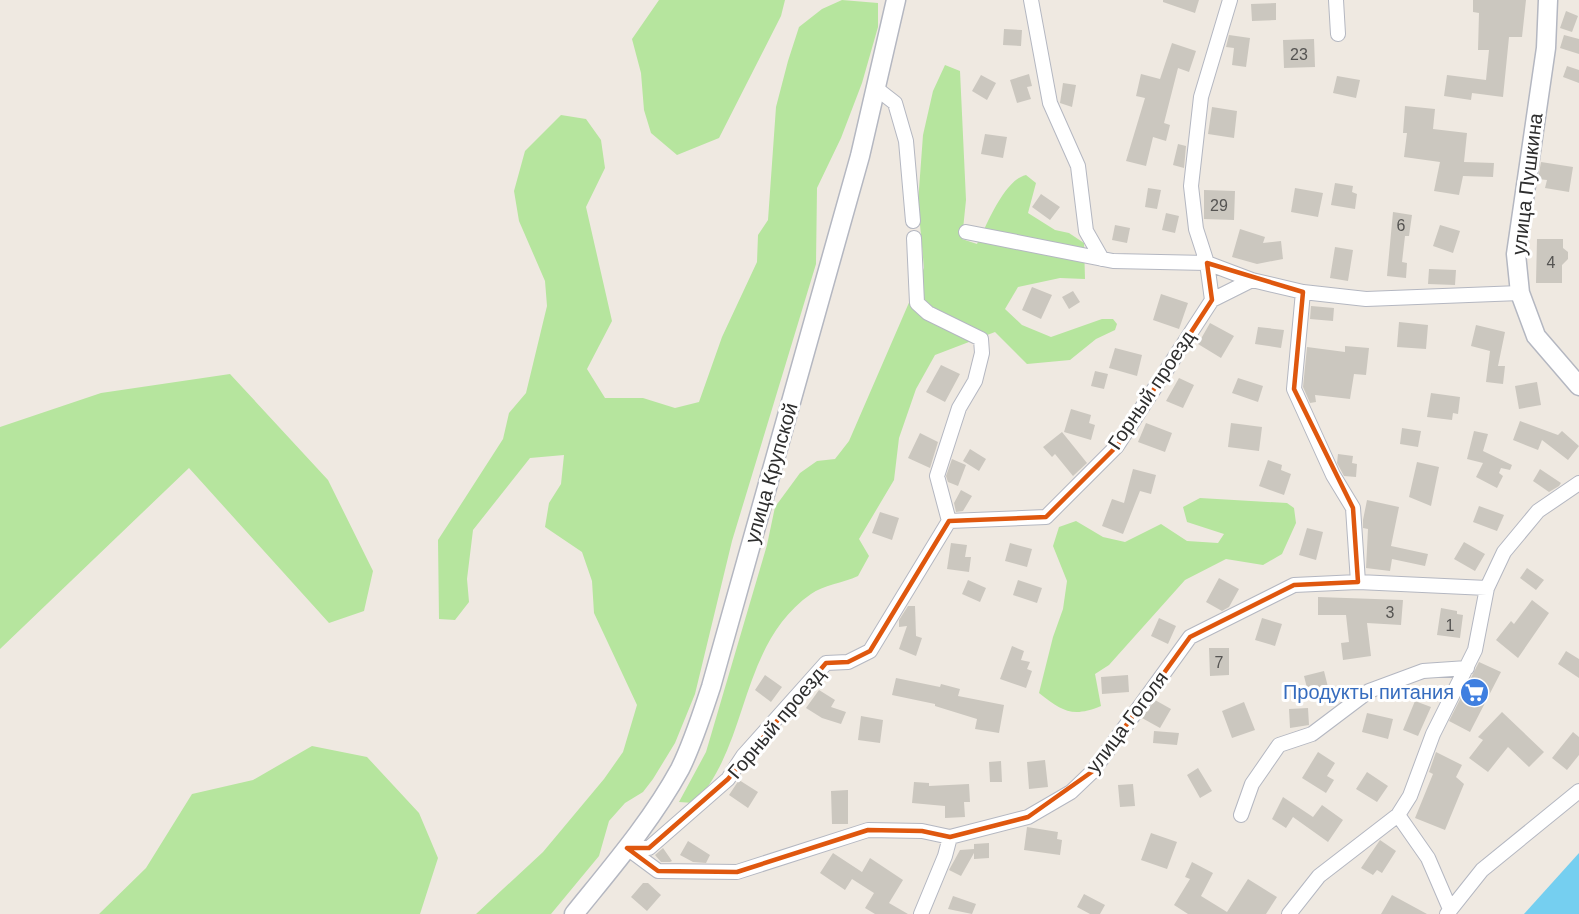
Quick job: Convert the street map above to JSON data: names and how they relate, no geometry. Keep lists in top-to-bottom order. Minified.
{"streets":{"street":["улица Пушкина","Горный проезд","улица Крупской","улица Гоголя"]},"crossings":[["Горный проезд","улица Крупской"],["Горный проезд","улица Гоголя"],["улица Крупской","улица Гоголя"]],"places":{"supermarket":["Продукты питания"]},"house_numbers":["23","29","6","4","3","1","7"]}
